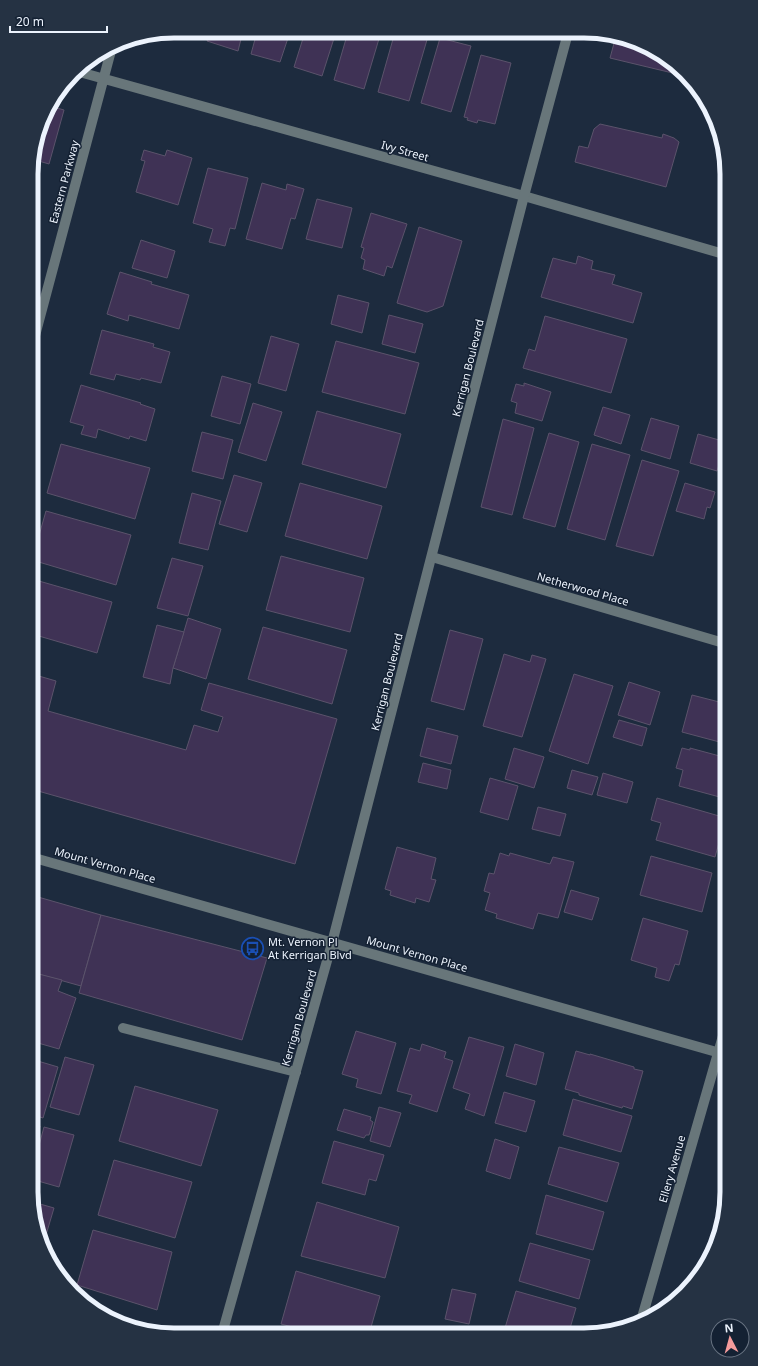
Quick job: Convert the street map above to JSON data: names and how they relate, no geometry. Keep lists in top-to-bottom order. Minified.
{"streets":{"street":["Ivy Street","Eastern Parkway","Kerrigan Boulevard","Netherwood Place","Mount Vernon Place","Ellery Avenue"]},"crossings":[["Ivy Street","Eastern Parkway"],["Ivy Street","Kerrigan Boulevard"],["Kerrigan Boulevard","Netherwood Place"],["Kerrigan Boulevard","Mount Vernon Place"]],"places":{"bus stop":["Mt. Vernon Pl At Kerrigan Blvd"]},"scale_bar":"20 m","north":"top"}
